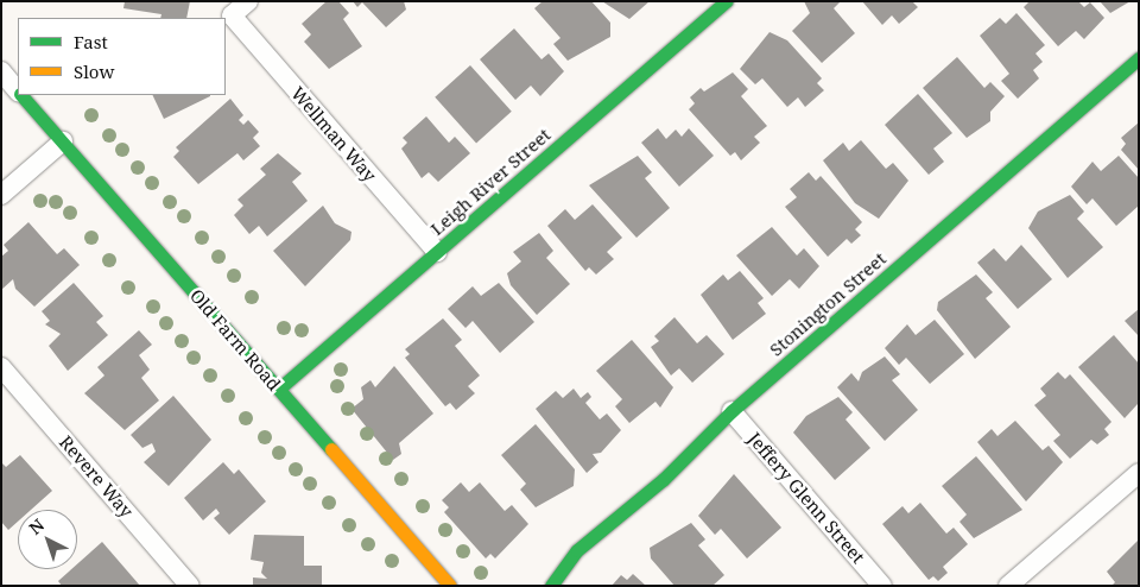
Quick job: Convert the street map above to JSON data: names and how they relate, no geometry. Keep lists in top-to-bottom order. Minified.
{"streets":{"street":["Wellman Way","Leigh River Street","Stonington Street","Old Farm Road","Revere Way","Jeffery Glenn Street"]},"crossings":[["Wellman Way","Leigh River Street"],["Leigh River Street","Old Farm Road"],["Stonington Street","Jeffery Glenn Street"]],"legend":["Fast","Slow"],"north":"top left"}
